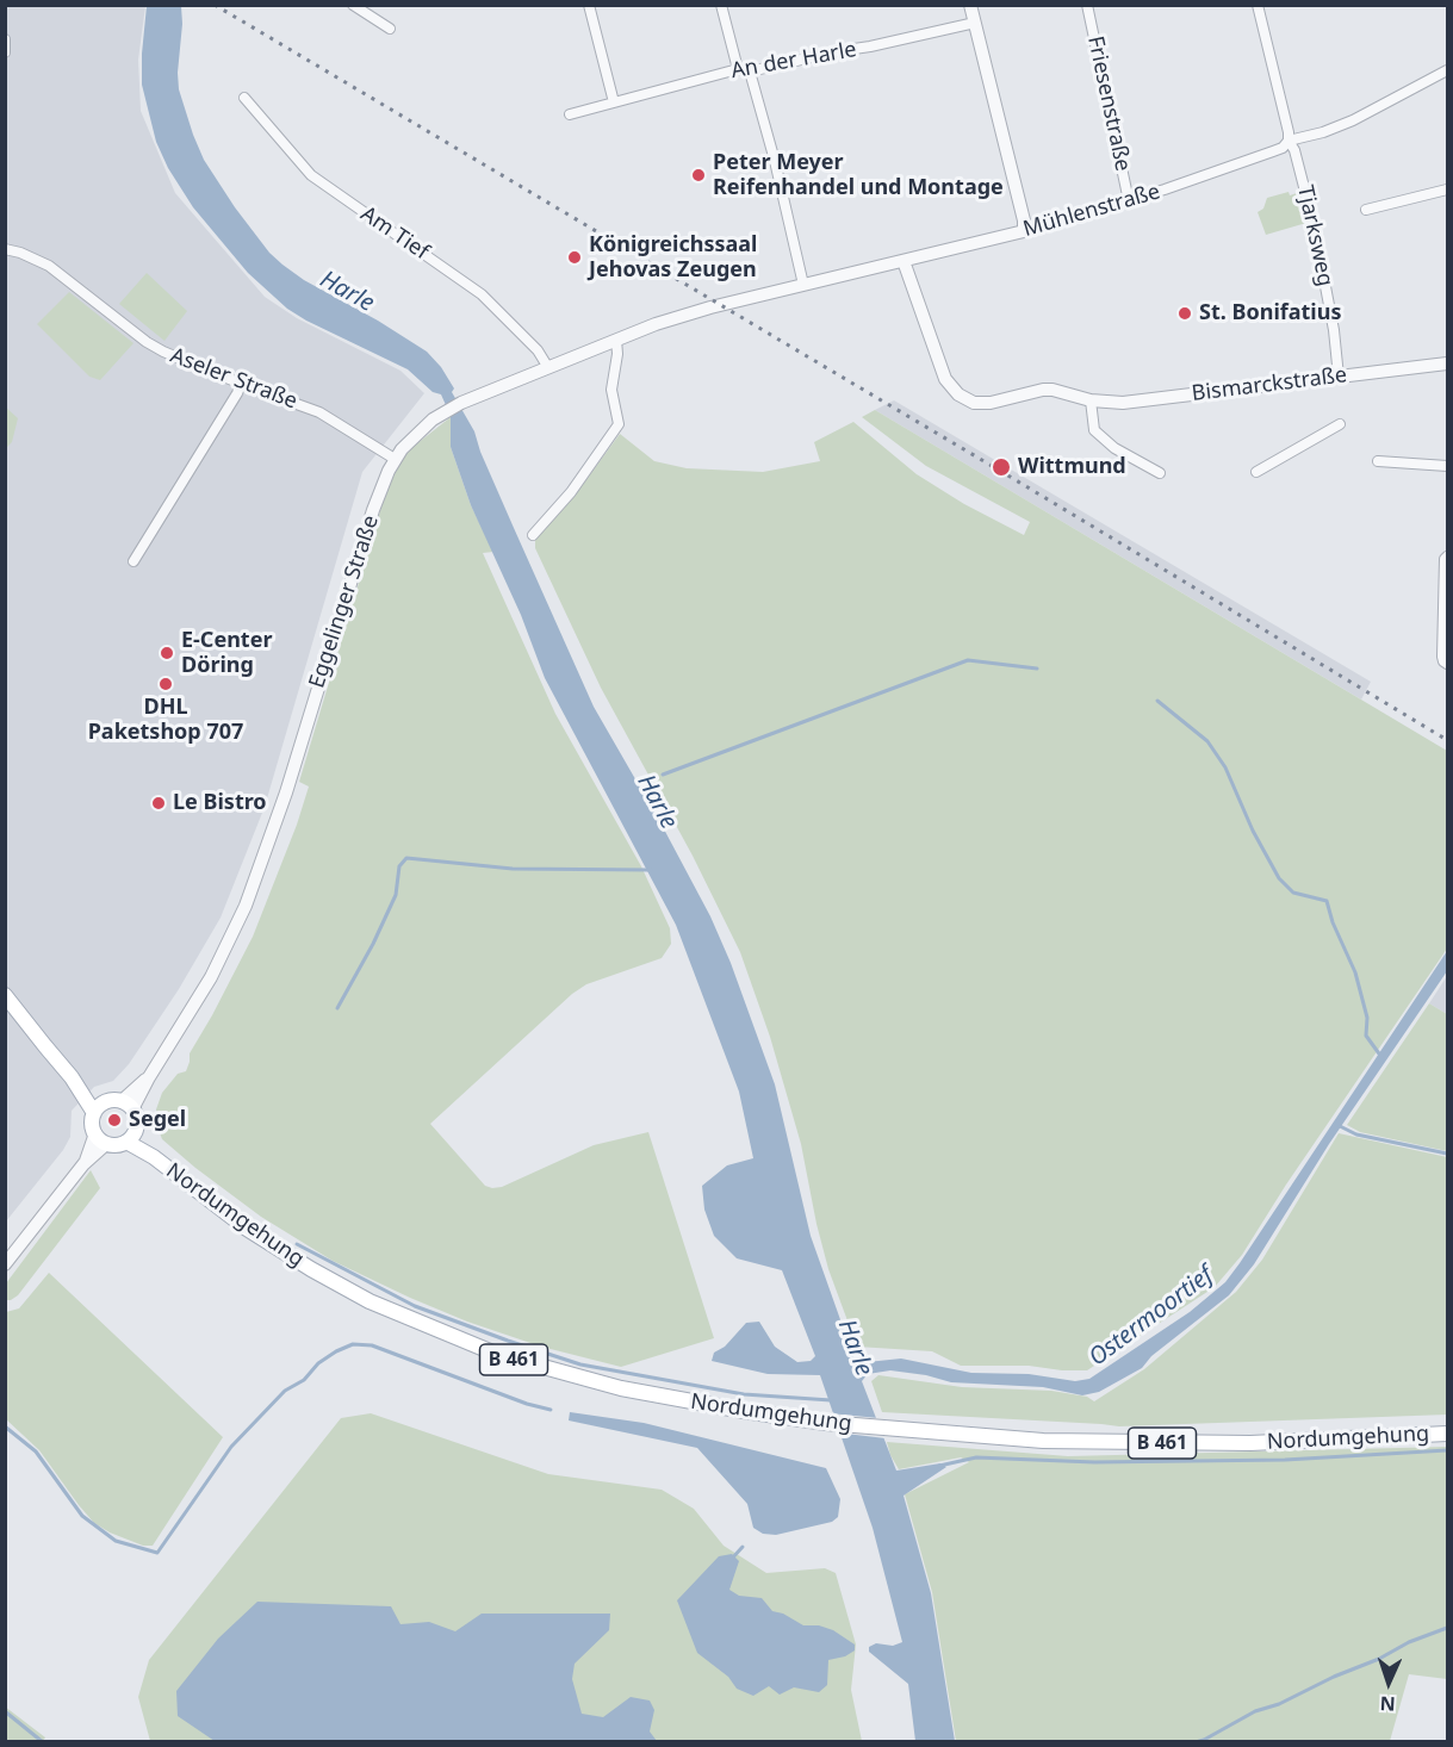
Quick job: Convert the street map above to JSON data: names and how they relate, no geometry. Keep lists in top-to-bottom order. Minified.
{"streets":{"main road":["Nordumgehung","B 461"],"street":["An der Harle","Friesenstraße","Mühlenstraße","Am Tief","Tjarksweg","Aseler Straße","Bismarckstraße","Eggelinger Straße"]},"crossings":[["Friesenstraße","Mühlenstraße"],["Mühlenstraße","Tjarksweg"],["Mühlenstraße","Bismarckstraße"],["Mühlenstraße","Eggelinger Straße"],["Am Tief","Eggelinger Straße"],["Tjarksweg","Bismarckstraße"],["Aseler Straße","Eggelinger Straße"],["Eggelinger Straße","Nordumgehung"]],"water":["Harle","Ostermoortief"],"places":["Peter Meyer Reifenhandel und Montage","Königreichssaal Jehovas Zeugen","St. Bonifatius","Wittmund","E-Center Döring","DHL Paketshop 707","Le Bistro","Segel"],"north":"bottom"}
